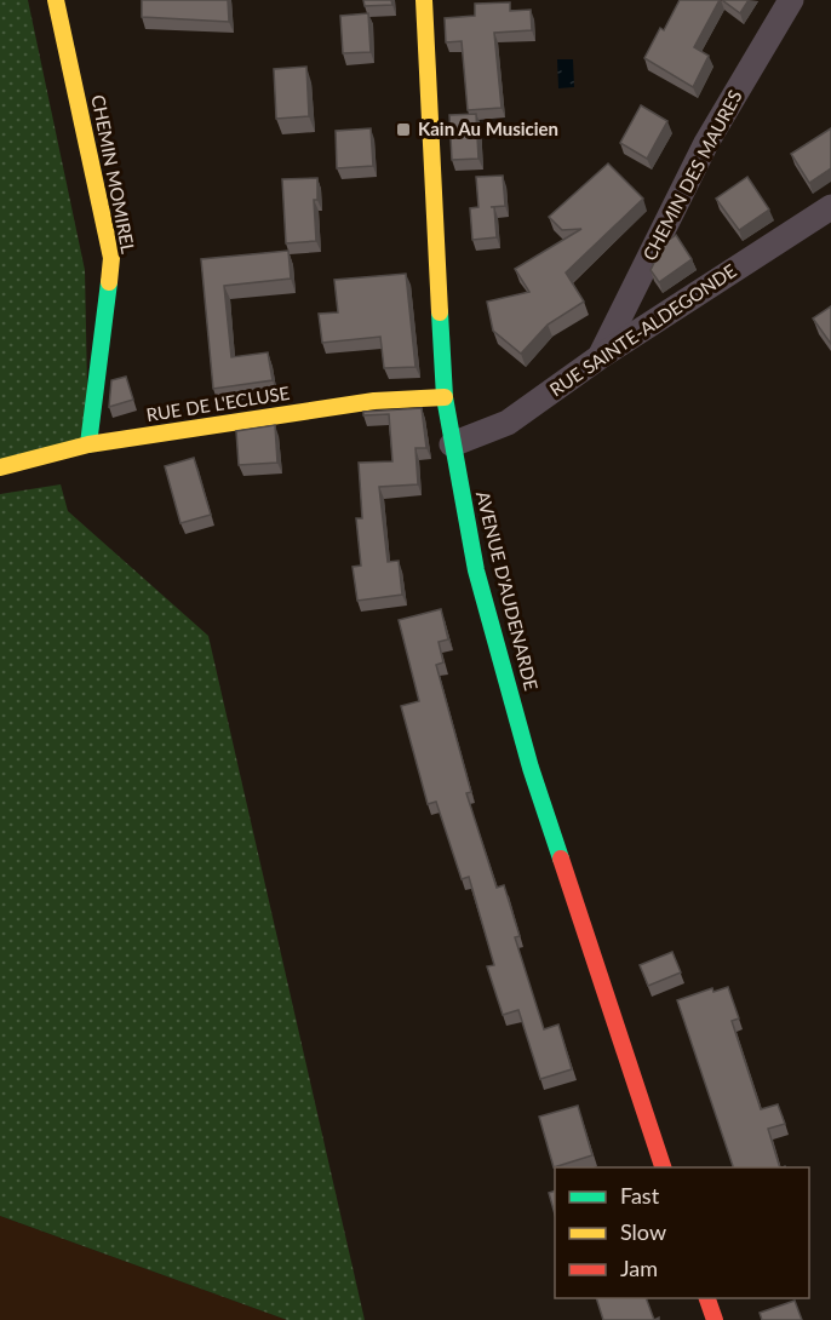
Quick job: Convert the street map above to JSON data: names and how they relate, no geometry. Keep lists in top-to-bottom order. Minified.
{"streets":{"main road":["CHEMIN MOMIREL","RUE DE L'ECLUSE","AVENUE D'AUDENARDE"],"street":["CHEMIN DES MAURES","RUE SAINTE-ALDEGONDE"]},"crossings":[["CHEMIN MOMIREL","RUE DE L'ECLUSE"],["CHEMIN DES MAURES","RUE SAINTE-ALDEGONDE"],["RUE SAINTE-ALDEGONDE","AVENUE D'AUDENARDE"],["RUE DE L'ECLUSE","AVENUE D'AUDENARDE"]],"places":{"transit":["Kain Au Musicien"]},"legend":["Fast","Slow","Jam"]}
